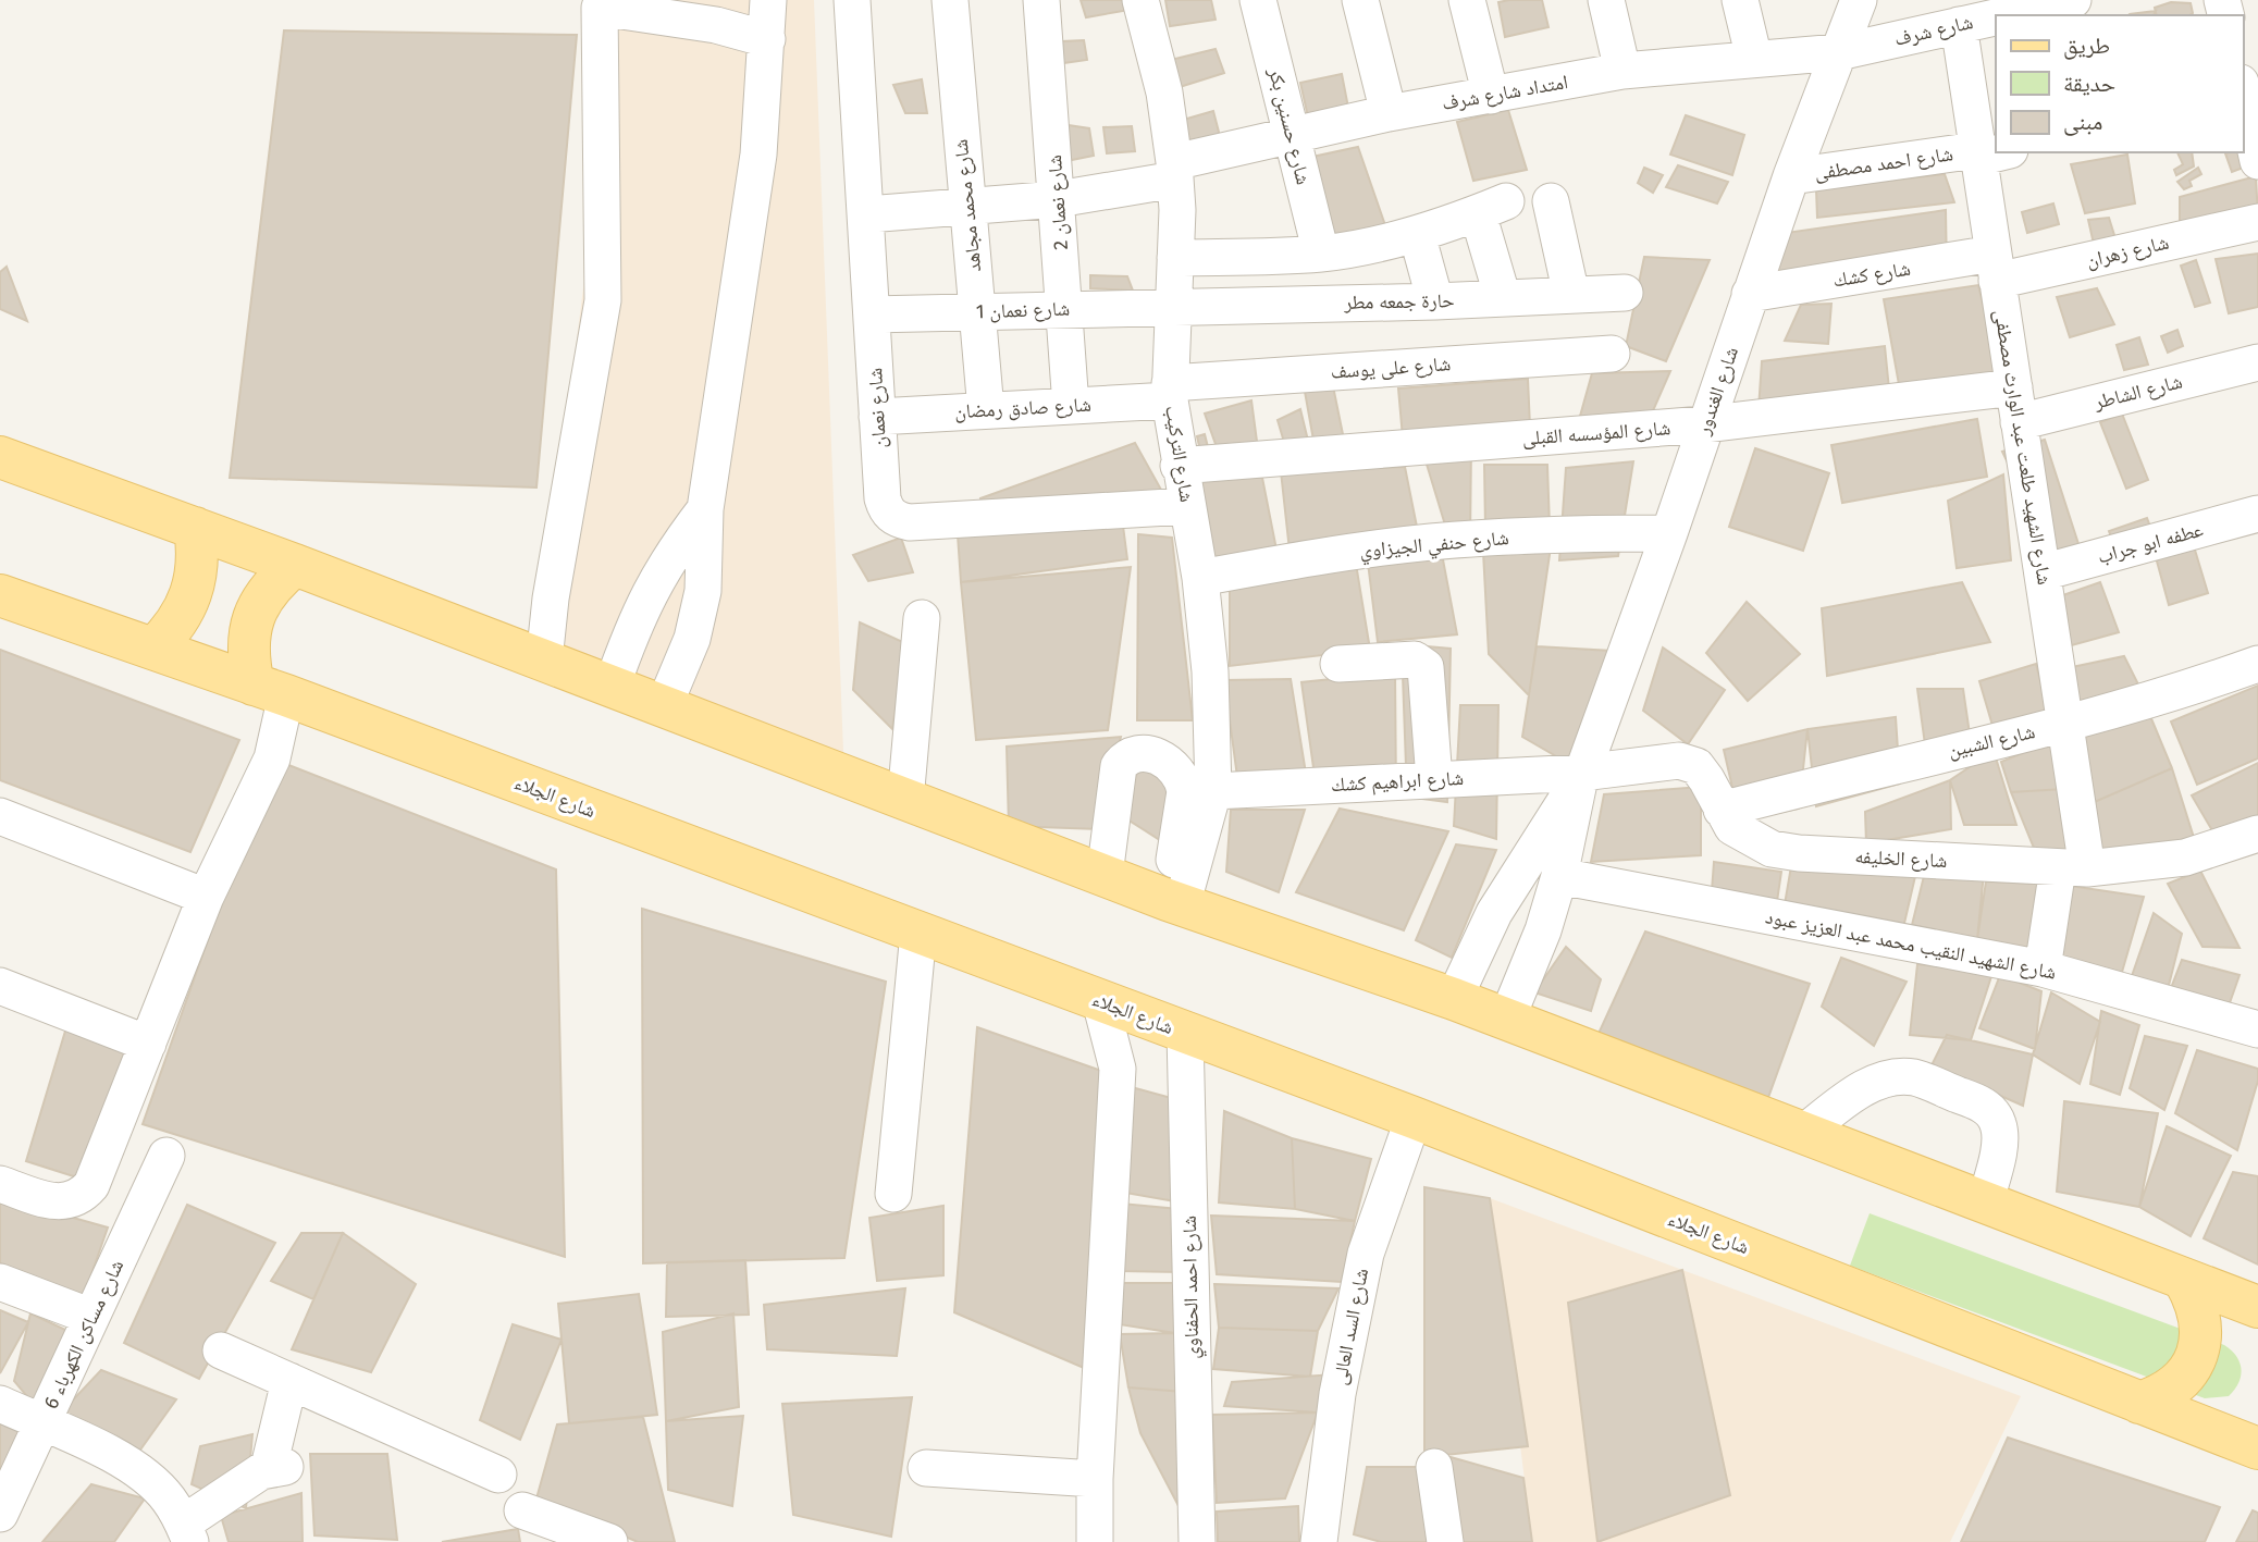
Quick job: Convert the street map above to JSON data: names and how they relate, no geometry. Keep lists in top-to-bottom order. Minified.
{"streets":{"main road":["شارع الجلاء"],"street":["شارع شرف","امتداد شارع شرف","شارع حسنين بكر","شارع احمد مصطفى","شارع نعمان 2","شارع محمد مجاهد","شارع زهران","شارع كشك","حارة جمعه مطر","شارع نعمان 1","شارع على يوسف","شارع الغندور","شارع الشاطر","شارع نعمان","شارع صادق رمضان","شارع المؤسسه القبلى","شارع الشهيد طلعت عبد الوارث مصطفى","شارع التركيب","عطفه ابو جراب","شارع حنفي الجيزاوي","شارع الشبين","شارع ابراهيم كشك","شارع الخليفه","شارع الشهيد النقيب محمد عبد العزيز عبود","شارع احمد الحفناوي","شارع السد العالى","شارع مساكن الكهرباء 6"]},"crossings":[["شارع شرف","امتداد شارع شرف"],["شارع شرف","شارع الغندور"],["شارع شرف","شارع الشهيد طلعت عبد الوارث مصطفى"],["امتداد شارع شرف","شارع حسنين بكر"],["امتداد شارع شرف","شارع نعمان 2"],["امتداد شارع شرف","شارع محمد مجاهد"],["امتداد شارع شرف","شارع الغندور"],["امتداد شارع شرف","شارع نعمان"],["امتداد شارع شرف","شارع التركيب"],["شارع احمد مصطفى","شارع الغندور"],["شارع احمد مصطفى","شارع الشهيد طلعت عبد الوارث مصطفى"],["شارع نعمان 2","شارع نعمان 1"],["شارع نعمان 2","شارع صادق رمضان"],["شارع محمد مجاهد","شارع نعمان 1"],["شارع محمد مجاهد","شارع صادق رمضان"],["شارع زهران","شارع كشك"],["شارع زهران","شارع الشهيد طلعت عبد الوارث مصطفى"],["شارع كشك","شارع الغندور"],["شارع كشك","شارع الشهيد طلعت عبد الوارث مصطفى"],["حارة جمعه مطر","شارع نعمان 1"],["حارة جمعه مطر","شارع التركيب"],["شارع نعمان 1","شارع نعمان"],["شارع نعمان 1","شارع التركيب"],["شارع على يوسف","شارع صادق رمضان"],["شارع على يوسف","شارع التركيب"],["شارع الغندور","شارع المؤسسه القبلى"],["شارع الغندور","شارع حنفي الجيزاوي"],["شارع الغندور","شارع ابراهيم كشك"],["شارع الغندور","شارع الخليفه"],["شارع الغندور","شارع الشهيد النقيب محمد عبد العزيز عبود"],["شارع الشاطر","شارع المؤسسه القبلى"],["شارع الشاطر","شارع الشهيد طلعت عبد الوارث مصطفى"],["شارع نعمان","شارع صادق رمضان"],["شارع نعمان","شارع التركيب"],["شارع صادق رمضان","شارع التركيب"],["شارع المؤسسه القبلى","شارع الشهيد طلعت عبد الوارث مصطفى"],["شارع المؤسسه القبلى","شارع التركيب"],["شارع الشهيد طلعت عبد الوارث مصطفى","عطفه ابو جراب"],["شارع الشهيد طلعت عبد الوارث مصطفى","شارع الشبين"],["شارع الشهيد طلعت عبد الوارث مصطفى","شارع الخليفه"],["شارع الشهيد طلعت عبد الوارث مصطفى","شارع الشهيد النقيب محمد عبد العزيز عبود"],["شارع التركيب","شارع حنفي الجيزاوي"],["شارع التركيب","شارع ابراهيم كشك"],["شارع الشبين","شارع الخليفه"],["شارع ابراهيم كشك","شارع الخليفه"],["شارع الجلاء","شارع احمد الحفناوي"],["شارع الجلاء","شارع السد العالى"]],"legend":["طريق","حديقة","مبنى"]}
